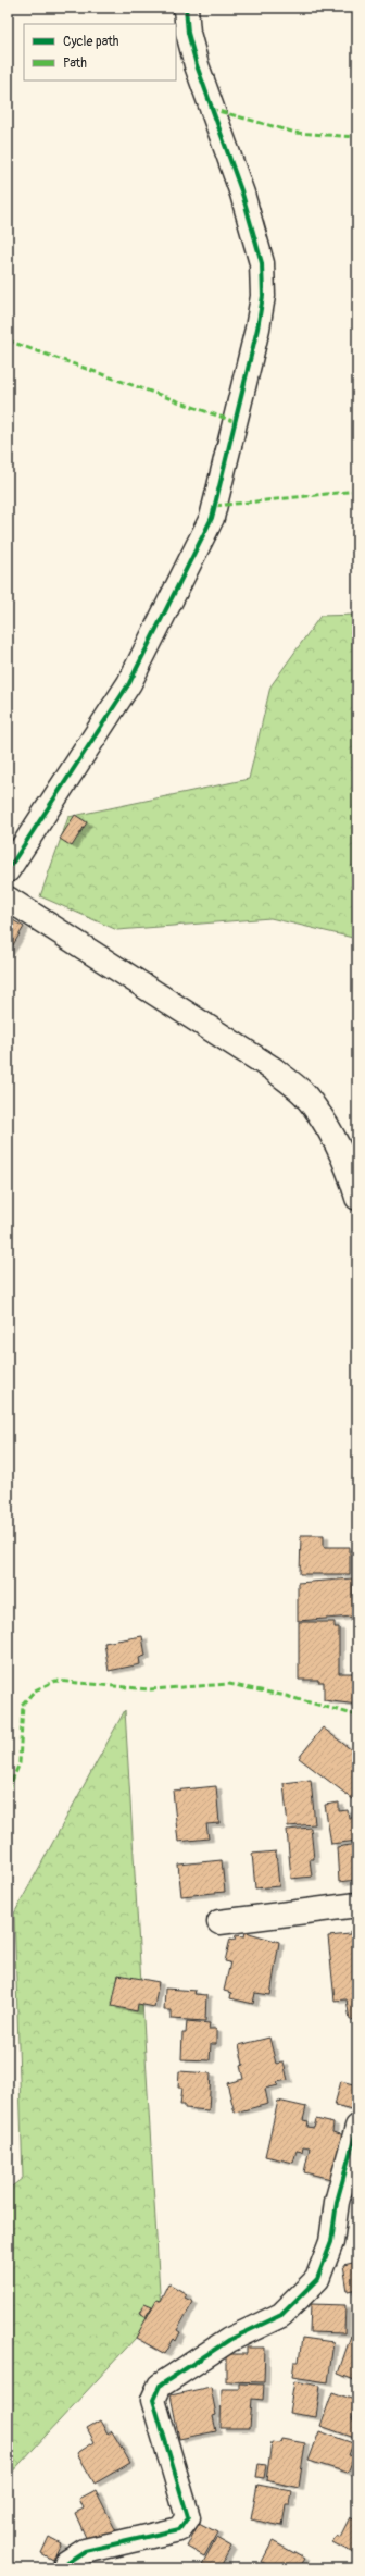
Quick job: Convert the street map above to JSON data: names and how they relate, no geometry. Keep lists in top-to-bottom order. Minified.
{"legend":["Cycle path","Path"]}
